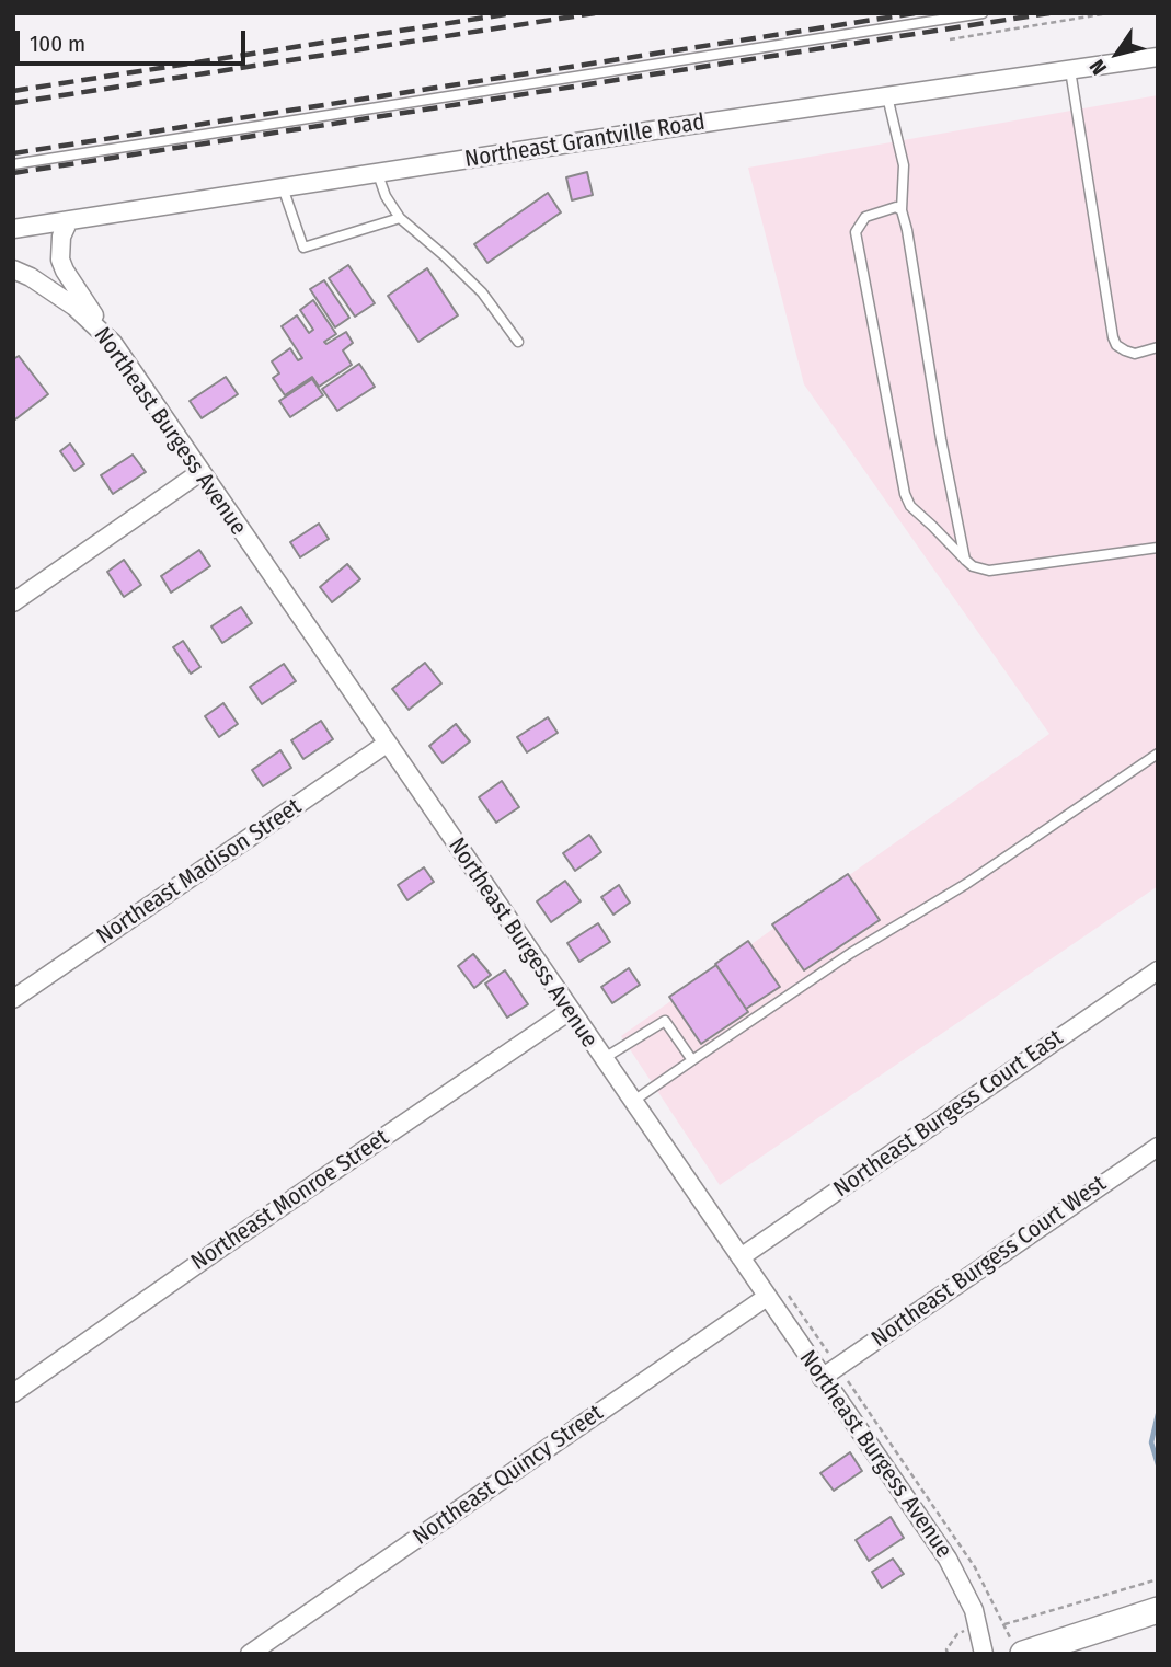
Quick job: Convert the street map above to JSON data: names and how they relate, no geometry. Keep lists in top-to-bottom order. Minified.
{"streets":{"street":["Northeast Grantville Road","Northeast Burgess Avenue","Northeast Madison Street","Northeast Burgess Court East","Northeast Monroe Street","Northeast Burgess Court West","Northeast Quincy Street"]},"crossings":[["Northeast Burgess Avenue","Northeast Madison Street"],["Northeast Burgess Avenue","Northeast Burgess Court East"],["Northeast Burgess Avenue","Northeast Monroe Street"],["Northeast Burgess Avenue","Northeast Burgess Court West"],["Northeast Burgess Avenue","Northeast Quincy Street"]],"scale_bar":"100 m","north":"bottom left"}
